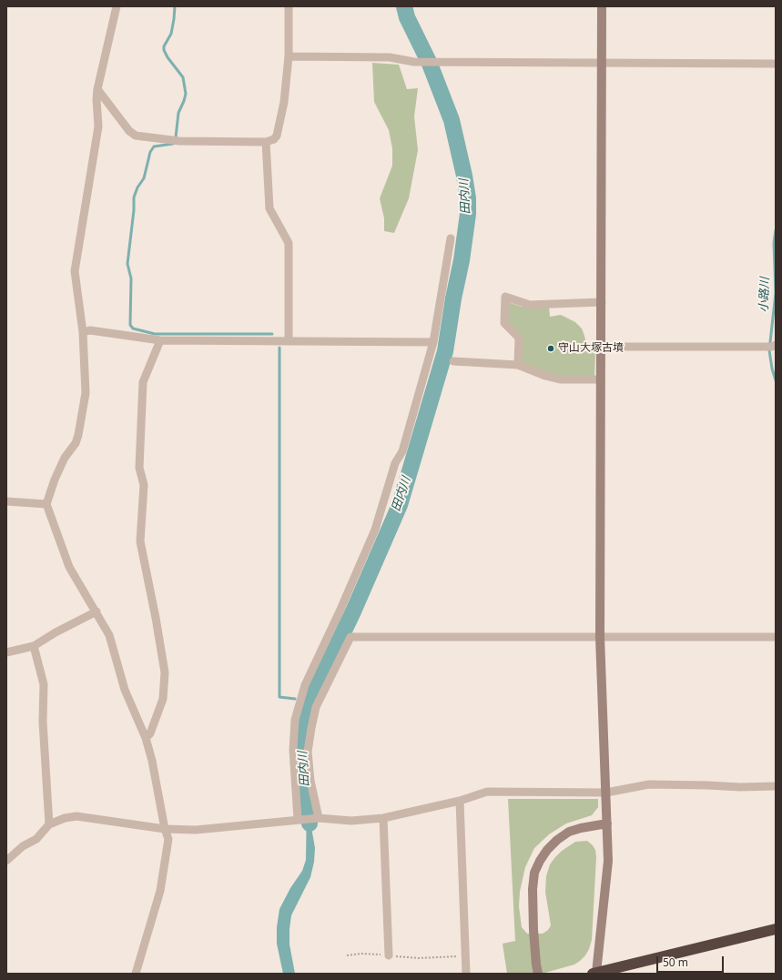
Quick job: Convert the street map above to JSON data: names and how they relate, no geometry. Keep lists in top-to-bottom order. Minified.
{"water":["田内川","小路川"],"places":["守山大塚古墳"],"scale_bar":"50 m"}
